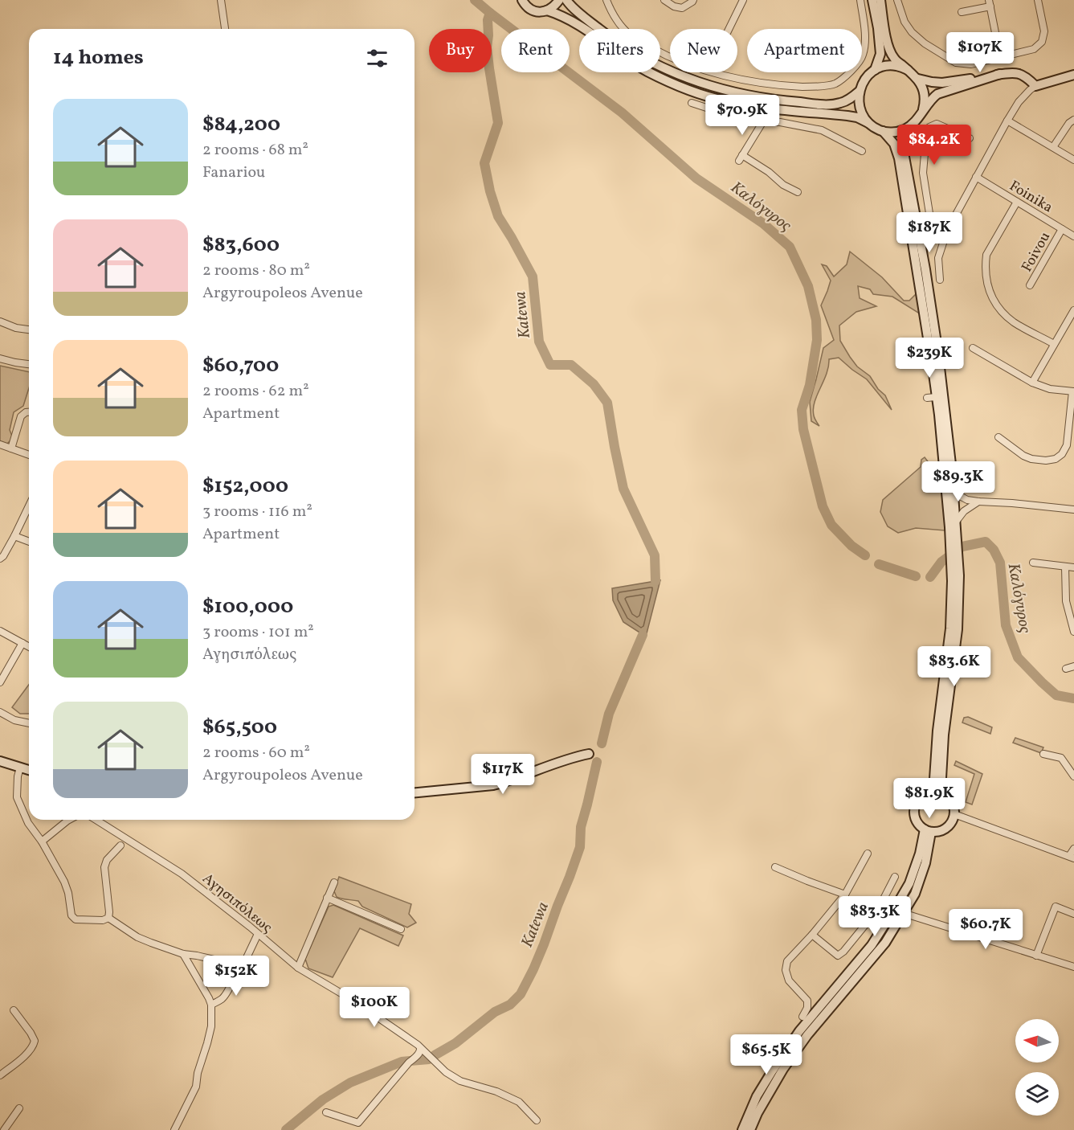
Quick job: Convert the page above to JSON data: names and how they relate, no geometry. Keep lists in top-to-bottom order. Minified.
{"streets":{"street":["Foinika","Foivou","Αγησιπόλεως"]},"crossings":[["Foinika","Foivou"]],"water":["Καλόγυρος","Katewa"],"north":"left","page":{"chip":["Buy","Rent","Filters","New","Apartment"],"heading":"14 homes","price":["$107K","$70.9K","$84.2K","$187K","$239K","$89.3K","$83.6K","$117K","$81.9K","$83.3K","$60.7K","$152K","$100K","$65.5K"],"list":[{"name":"$84,200","note":"2 rooms · 68 m² · Fanariou"},{"name":"$83,600","note":"2 rooms · 80 m² · Argyroupoleos Avenue"},{"name":"$60,700","note":"2 rooms · 62 m² · Apartment"},{"name":"$152,000","note":"3 rooms · 116 m² · Apartment"},{"name":"$100,000","note":"3 rooms · 101 m² · Αγησιπόλεως"},{"name":"$65,500","note":"2 rooms · 60 m² · Argyroupoleos Avenue"}]}}
